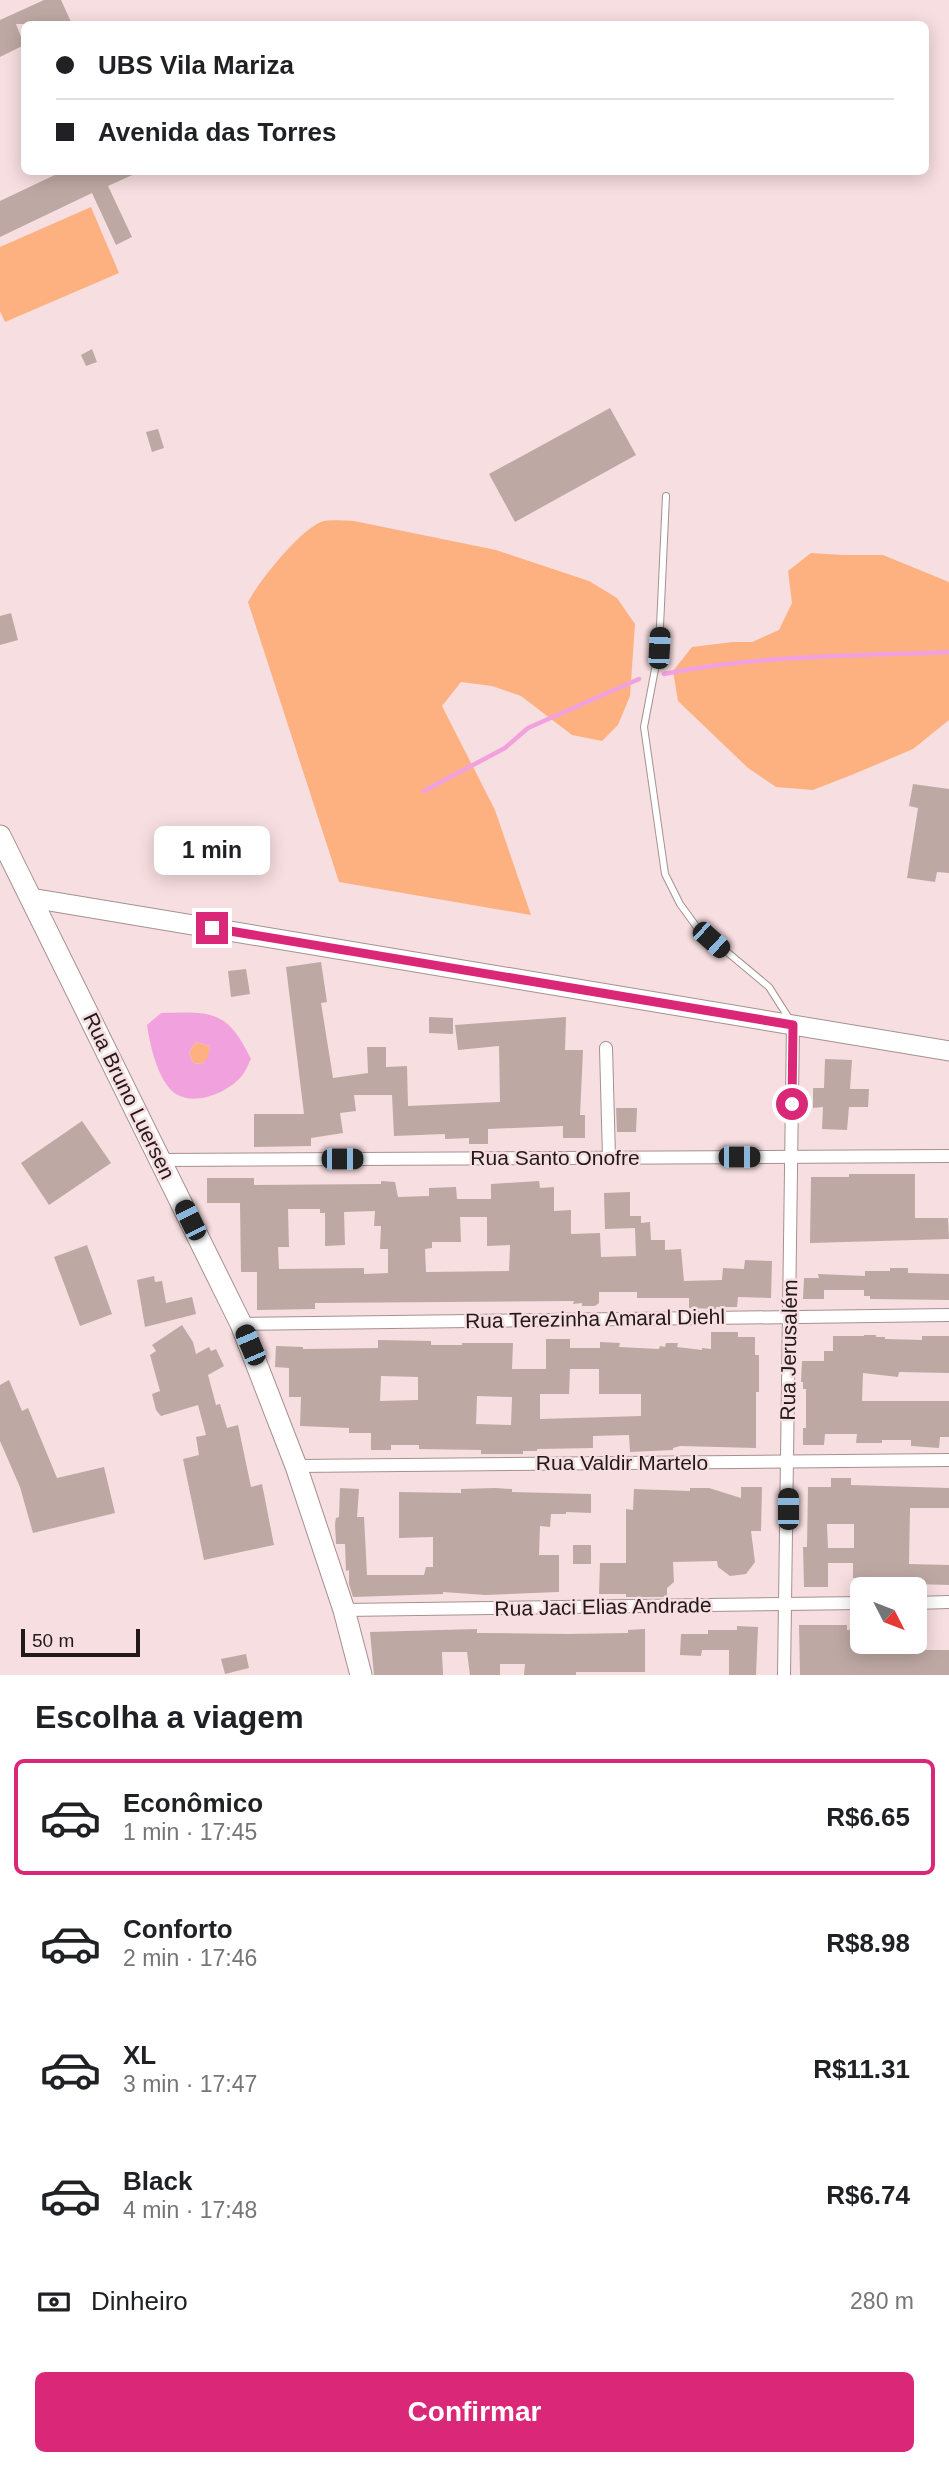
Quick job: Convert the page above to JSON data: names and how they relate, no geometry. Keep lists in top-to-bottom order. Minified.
{"streets":{"main road":["Rua Bruno Luersen"],"street":["Rua Santo Onofre","Rua Terezinha Amaral Diehl","Rua Jerusalém","Rua Valdir Martelo","Rua Jaci Elias Andrade"]},"crossings":[["Rua Bruno Luersen","Rua Santo Onofre"],["Rua Bruno Luersen","Rua Terezinha Amaral Diehl"],["Rua Bruno Luersen","Rua Valdir Martelo"],["Rua Bruno Luersen","Rua Jaci Elias Andrade"],["Rua Santo Onofre","Rua Jerusalém"],["Rua Terezinha Amaral Diehl","Rua Jerusalém"],["Rua Jerusalém","Rua Valdir Martelo"],["Rua Jerusalém","Rua Jaci Elias Andrade"]],"scale_bar":"50 m","north":"bottom right","page":{"banner":["UBS Vila Mariza","Avenida das Torres"],"bubble":"1 min","scale":"50 m","heading":"Escolha a viagem","list":[{"name":"Econômico","note":"1 min · 17:45","value":"R$6.65"},{"name":"Conforto","note":"2 min · 17:46","value":"R$8.98"},{"name":"XL","note":"3 min · 17:47","value":"R$11.31"},{"name":"Black","note":"4 min · 17:48","value":"R$6.74"}],"pay":["Dinheiro","280 m"],"buttons":"Confirmar"}}
